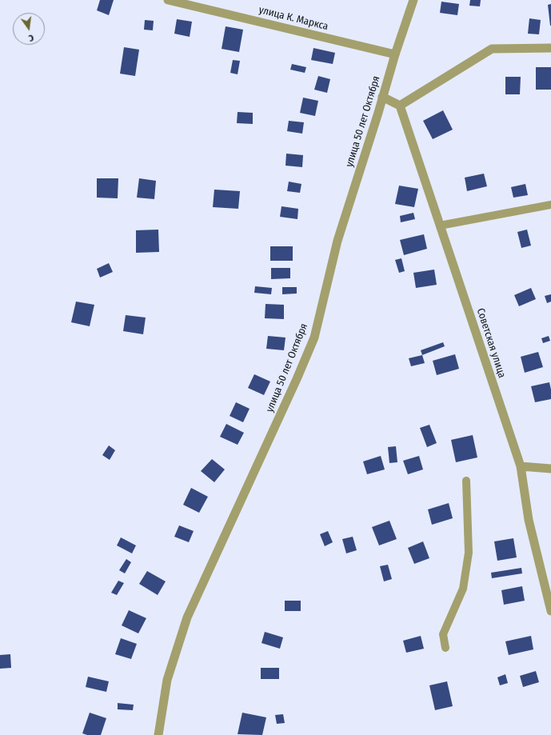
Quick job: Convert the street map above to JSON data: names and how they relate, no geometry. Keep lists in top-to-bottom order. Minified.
{"streets":{"street":["улица К. Маркса","улица 50 лет Октября","Советская улица"]},"crossings":[["улица К. Маркса","улица 50 лет Октября"]],"north":"bottom"}
